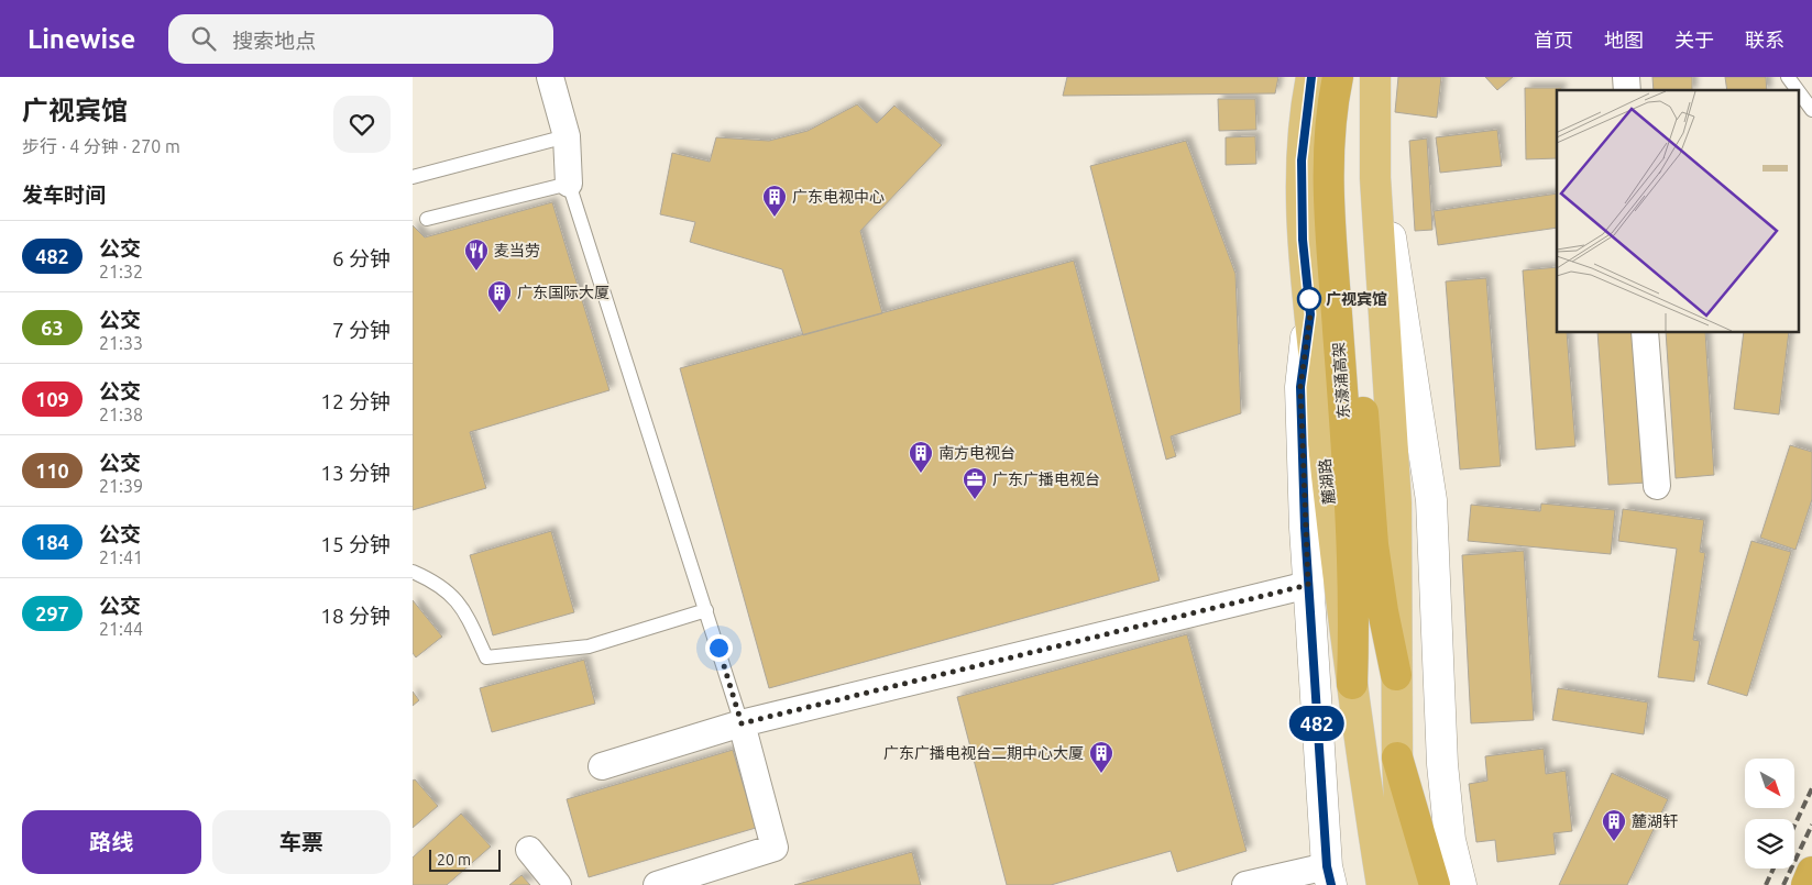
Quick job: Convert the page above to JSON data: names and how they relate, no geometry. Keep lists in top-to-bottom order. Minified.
{"streets":{"highway":["东濠涌高架"],"main road":["麓湖路"]},"crossings":[["东濠涌高架","麓湖路"]],"places":{"building":["广东电视中心","广东国际大厦","南方电视台","广东广播电视台二期中心大厦","麓湖轩"],"restaurant":["麦当劳"],"other":["广视宾馆"],"office":["广东广播电视台"]},"lines":["bus line 482"],"scale_bar":"20 m","north":"bottom right","page":{"header":"Linewise","search":"搜索地点","nav":["首页","地图","关于","联系"],"heading":[["广视宾馆","步行 · 4 分钟 · 270 m"],"发车时间"],"on_map":"482","list":[{"mark":"482","name":"公交","note":"21:32","value":"6 分钟"},{"mark":"63","name":"公交","note":"21:33","value":"7 分钟"},{"mark":"109","name":"公交","note":"21:38","value":"12 分钟"},{"mark":"110","name":"公交","note":"21:39","value":"13 分钟"},{"mark":"184","name":"公交","note":"21:41","value":"15 分钟"},{"mark":"297","name":"公交","note":"21:44","value":"18 分钟"}],"buttons":["路线","车票"],"scale":"20 m"}}
